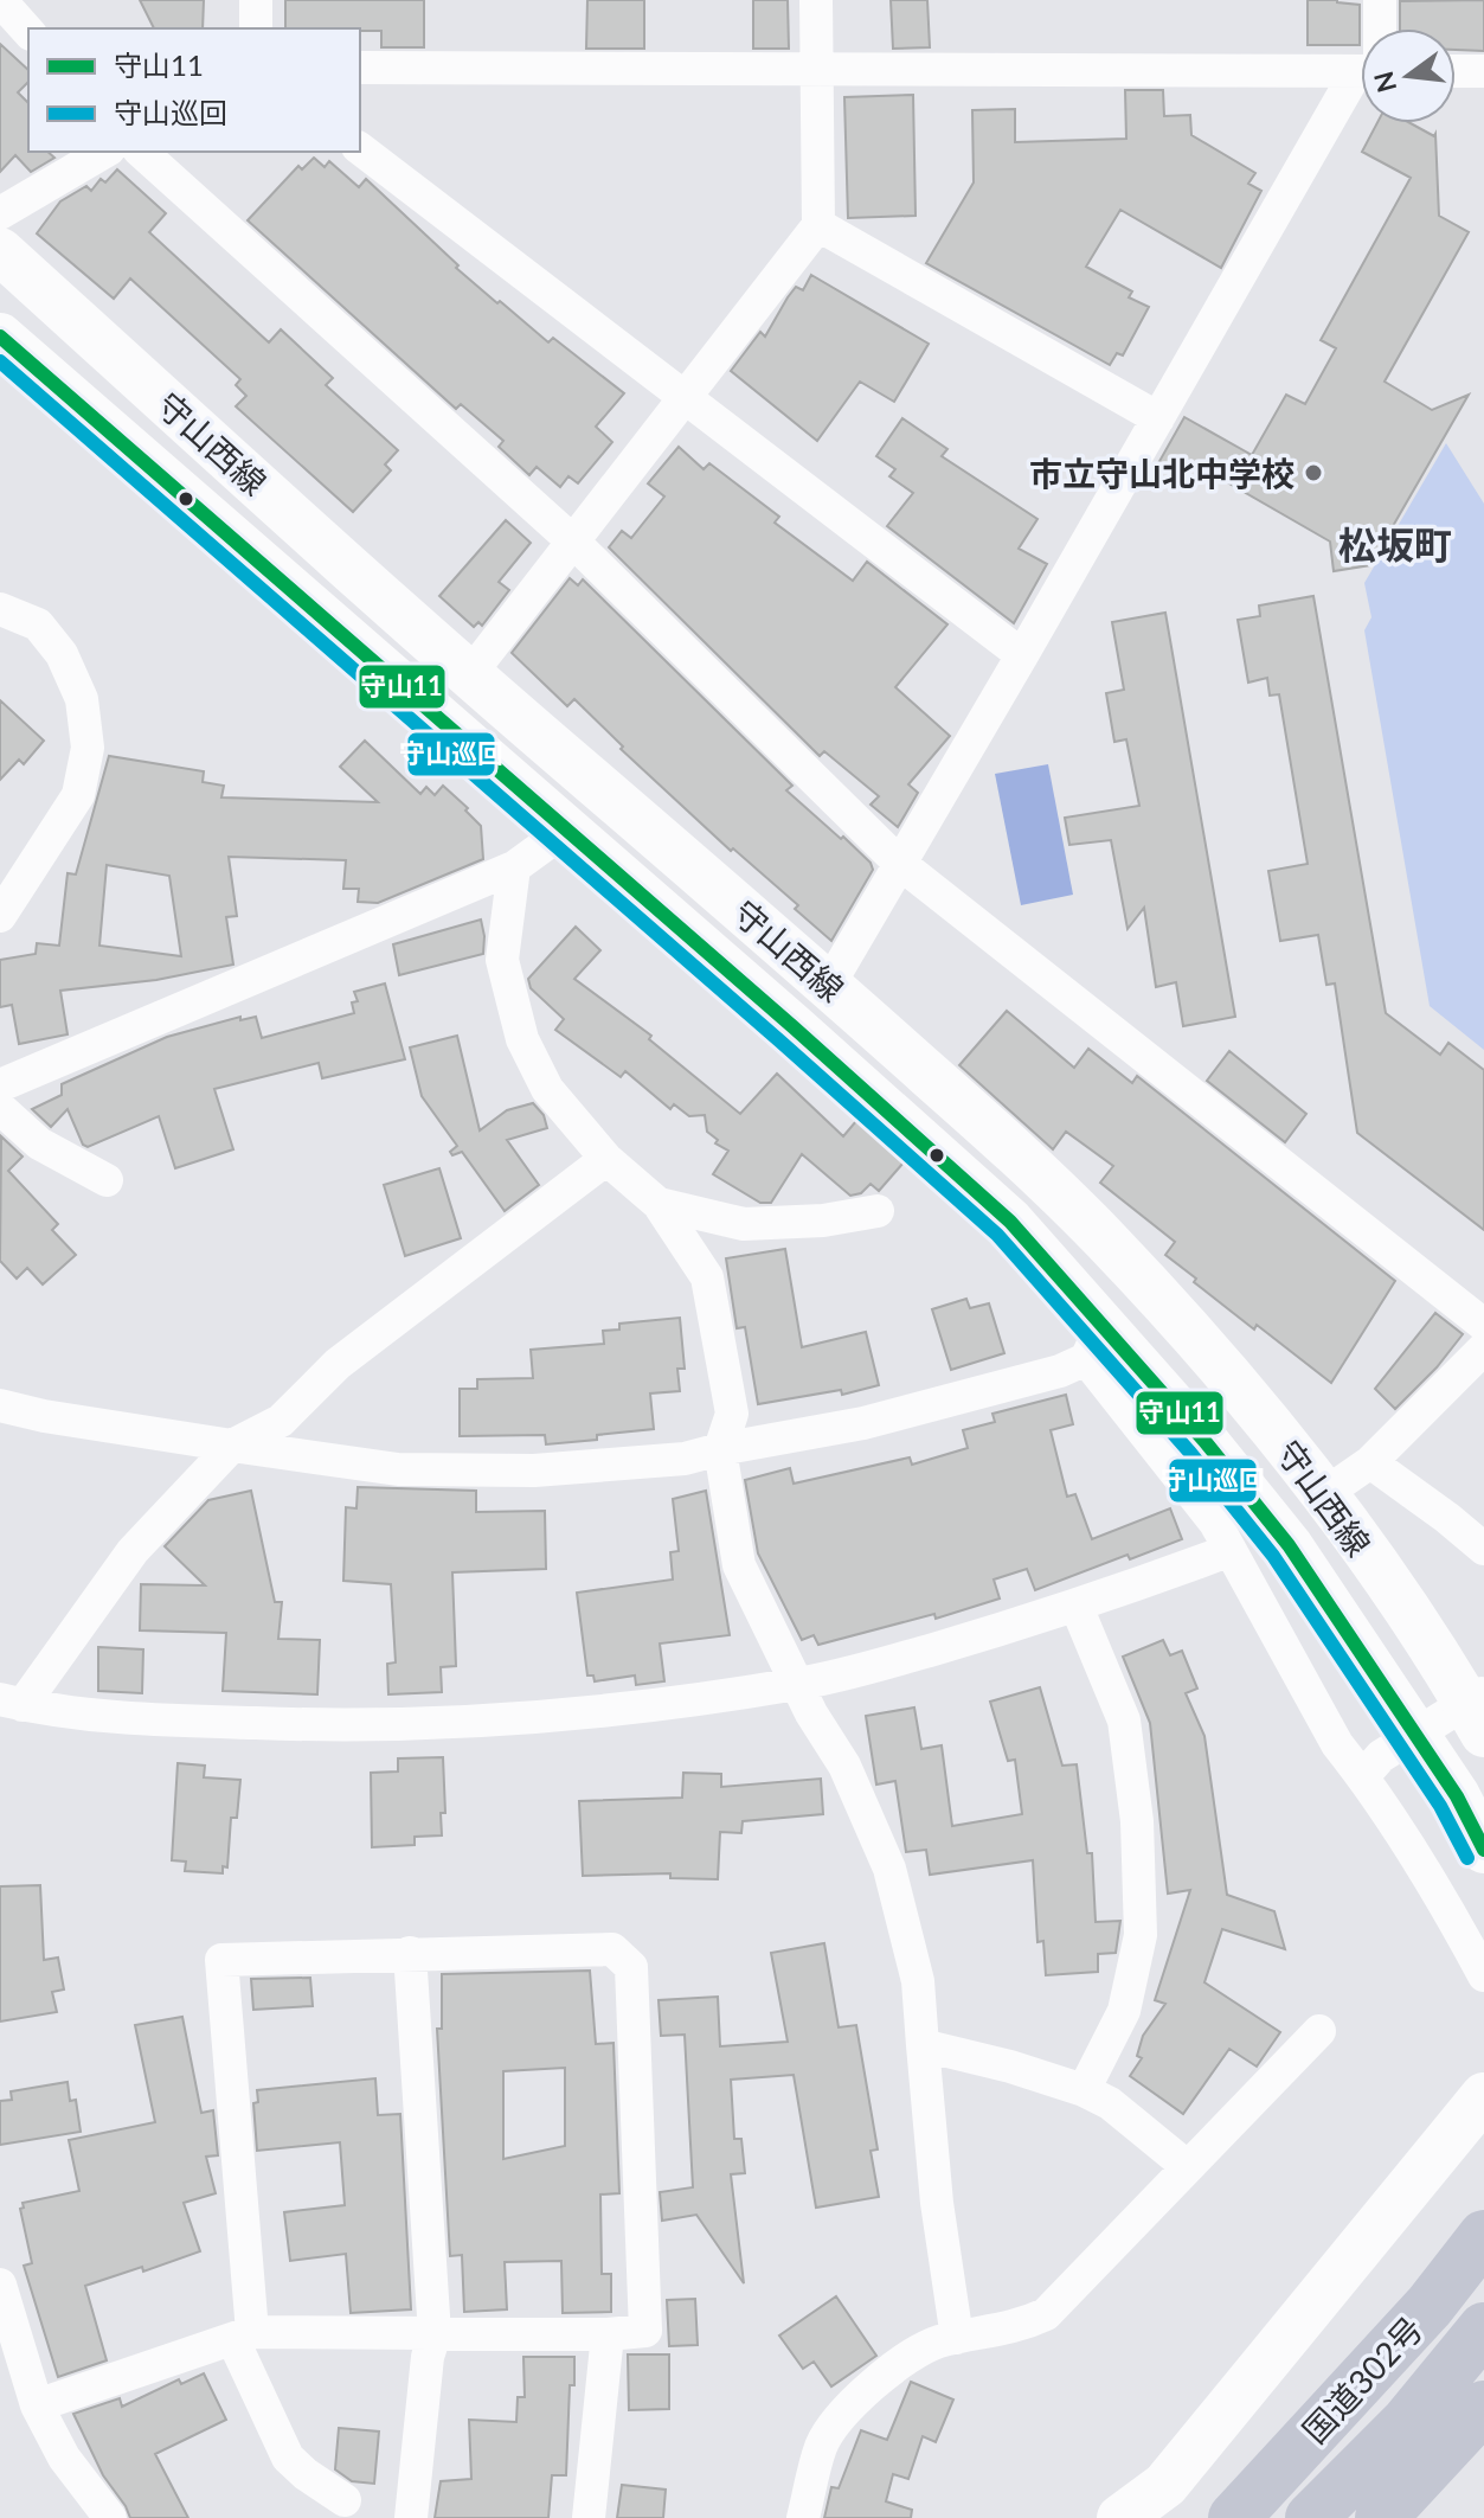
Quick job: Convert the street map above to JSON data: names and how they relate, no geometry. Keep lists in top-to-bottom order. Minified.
{"streets":{"highway":["国道302号"],"main road":["守山西線"]},"districts":["松坂町"],"places":["市立守山北中学校"],"lines":["transit line 守山11","transit line 守山巡回"],"legend":["守山11","守山巡回"],"north":"left"}
